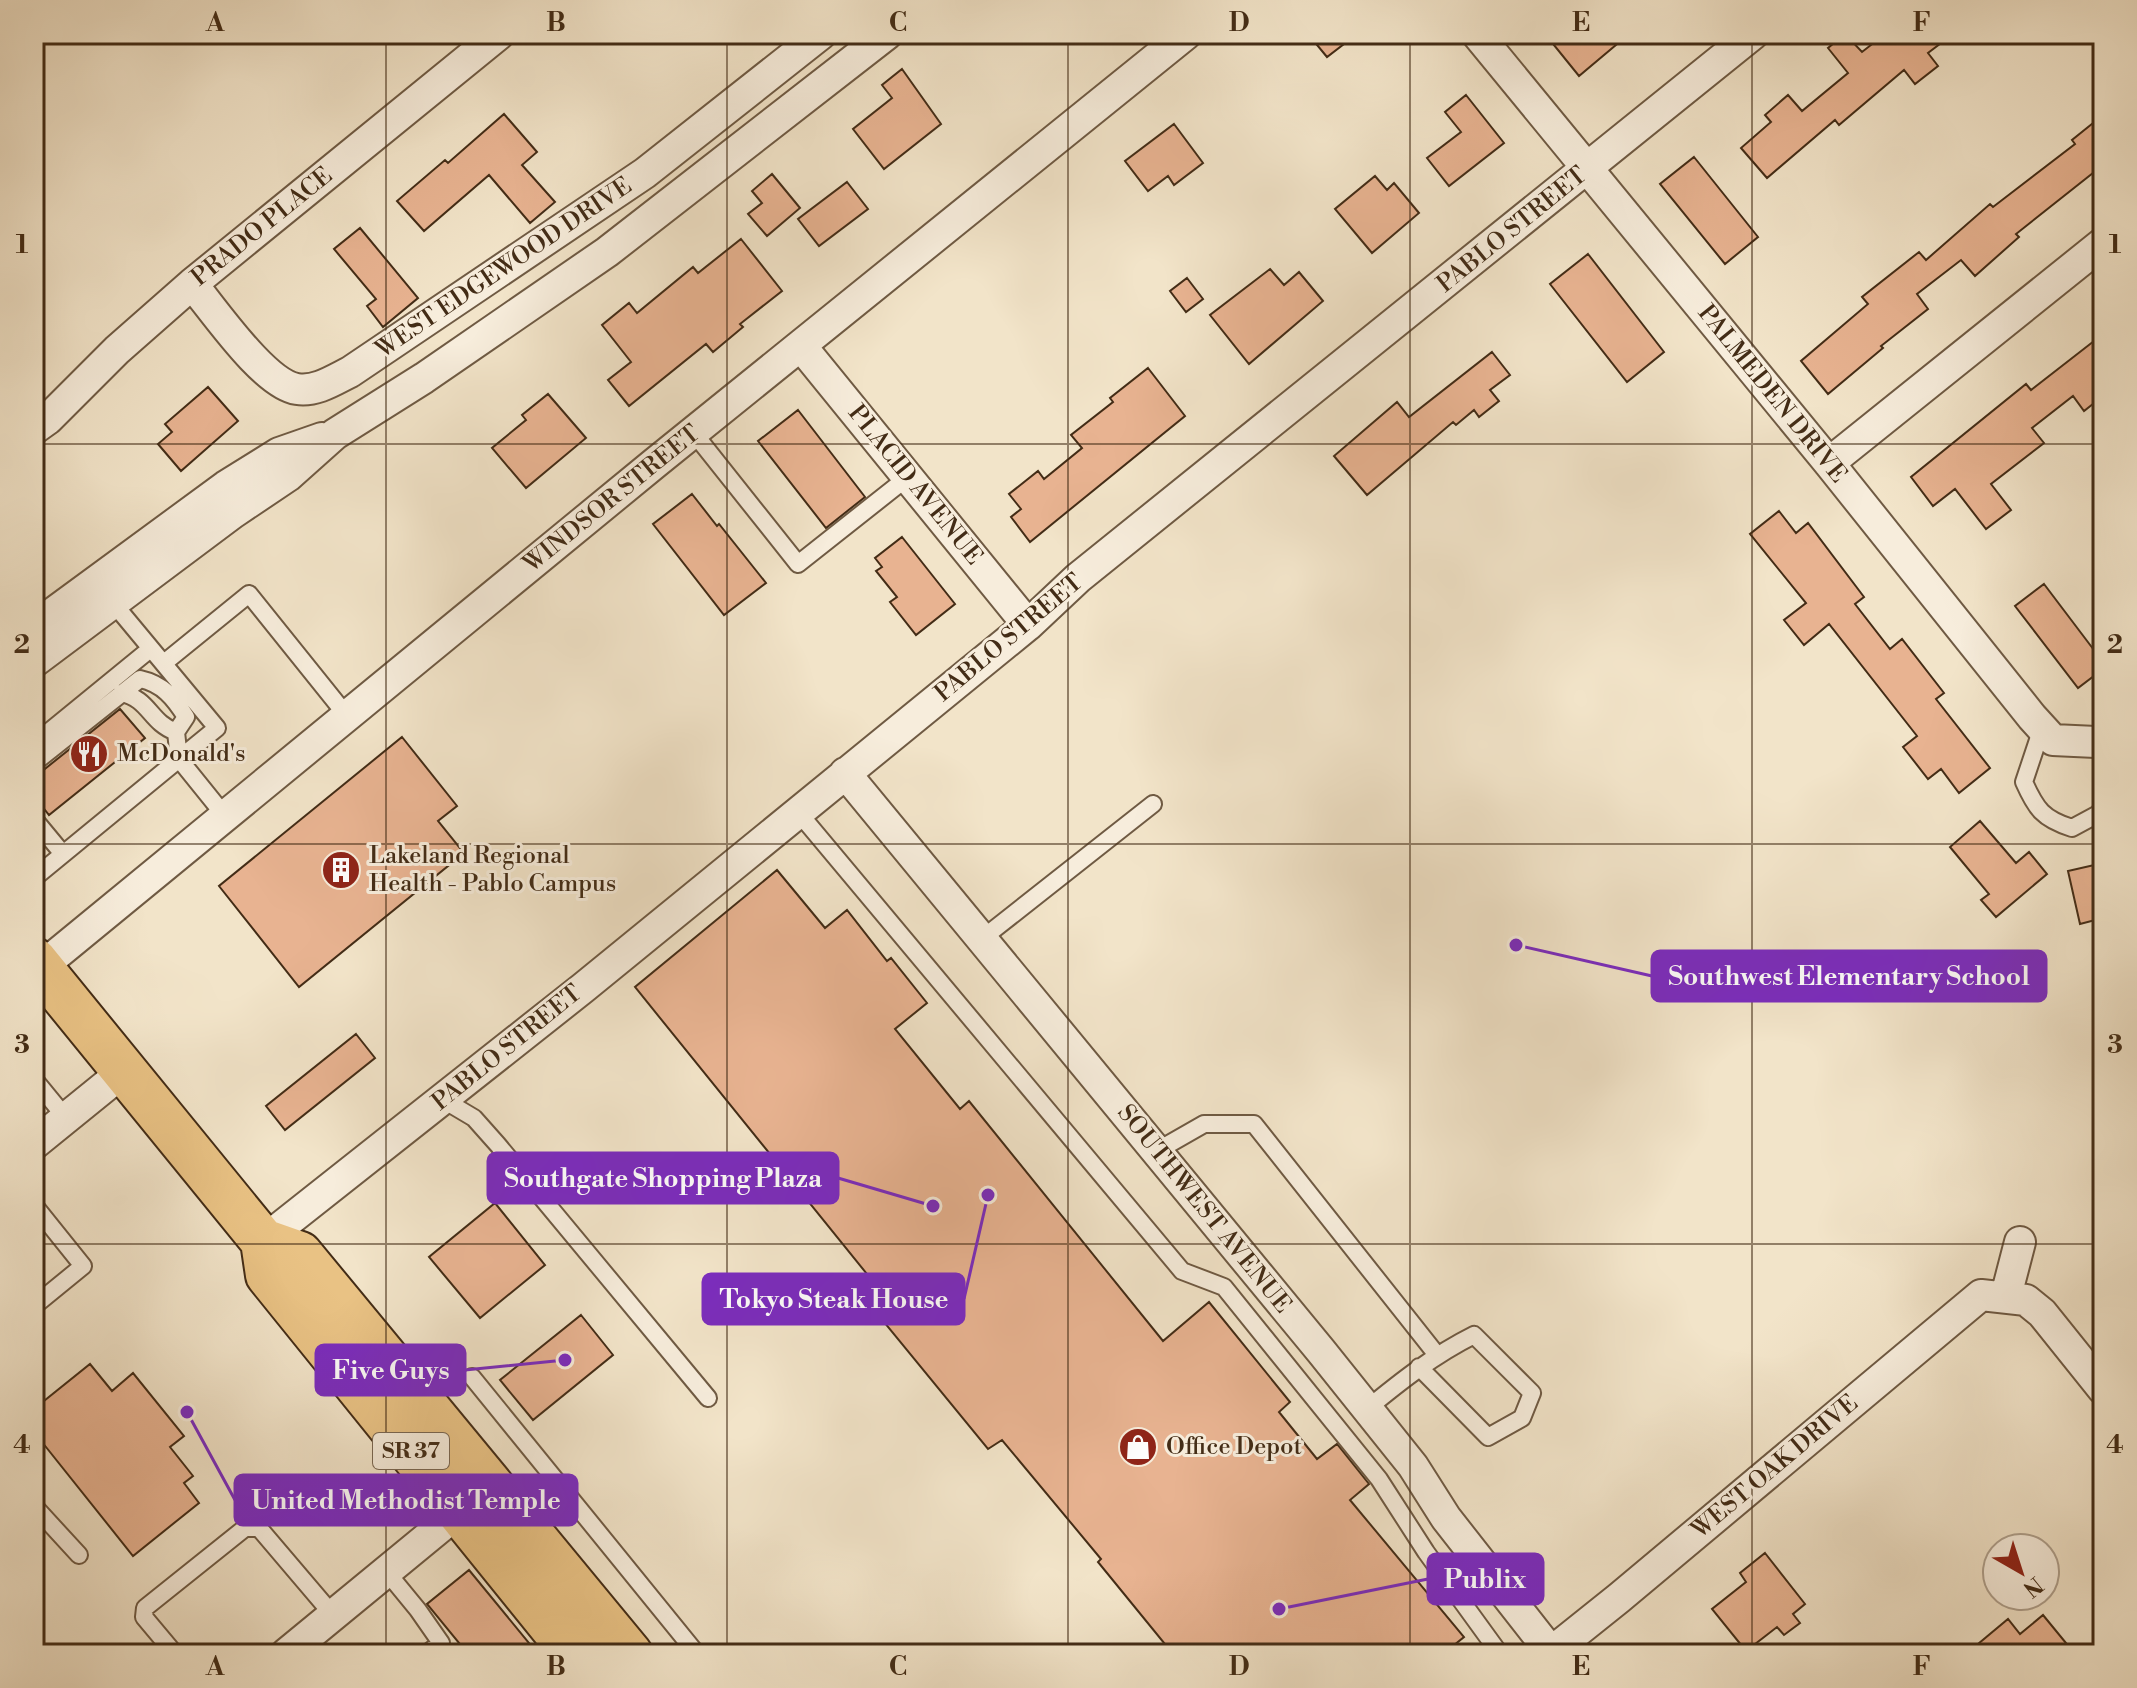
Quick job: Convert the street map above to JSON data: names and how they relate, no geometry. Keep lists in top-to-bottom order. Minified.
{"streets":{"main road":["SR 37"],"street":["PRADO PLACE","PABLO STREET","WEST EDGEWOOD DRIVE","PALMEDEN DRIVE","PLACID AVENUE","WINDSOR STREET","SOUTHWEST AVENUE","WEST OAK DRIVE"]},"crossings":[["PRADO PLACE","WEST EDGEWOOD DRIVE"],["PABLO STREET","PALMEDEN DRIVE"],["PABLO STREET","PLACID AVENUE"],["PABLO STREET","SOUTHWEST AVENUE"],["PABLO STREET","SR 37"],["PLACID AVENUE","WINDSOR STREET"],["SOUTHWEST AVENUE","WEST OAK DRIVE"]],"places":{"restaurant":["McDonald's"],"building":["Lakeland Regional Health - Pablo Campus"],"other":["Southwest Elementary School","Tokyo Steak House","Southgate Shopping Plaza","Five Guys","United Methodist Temple","Publix"],"shop":["Office Depot"]},"north":"bottom right","grid":{"columns":["A","B","C","D","E","F"],"rows":["1","2","3","4"]}}
